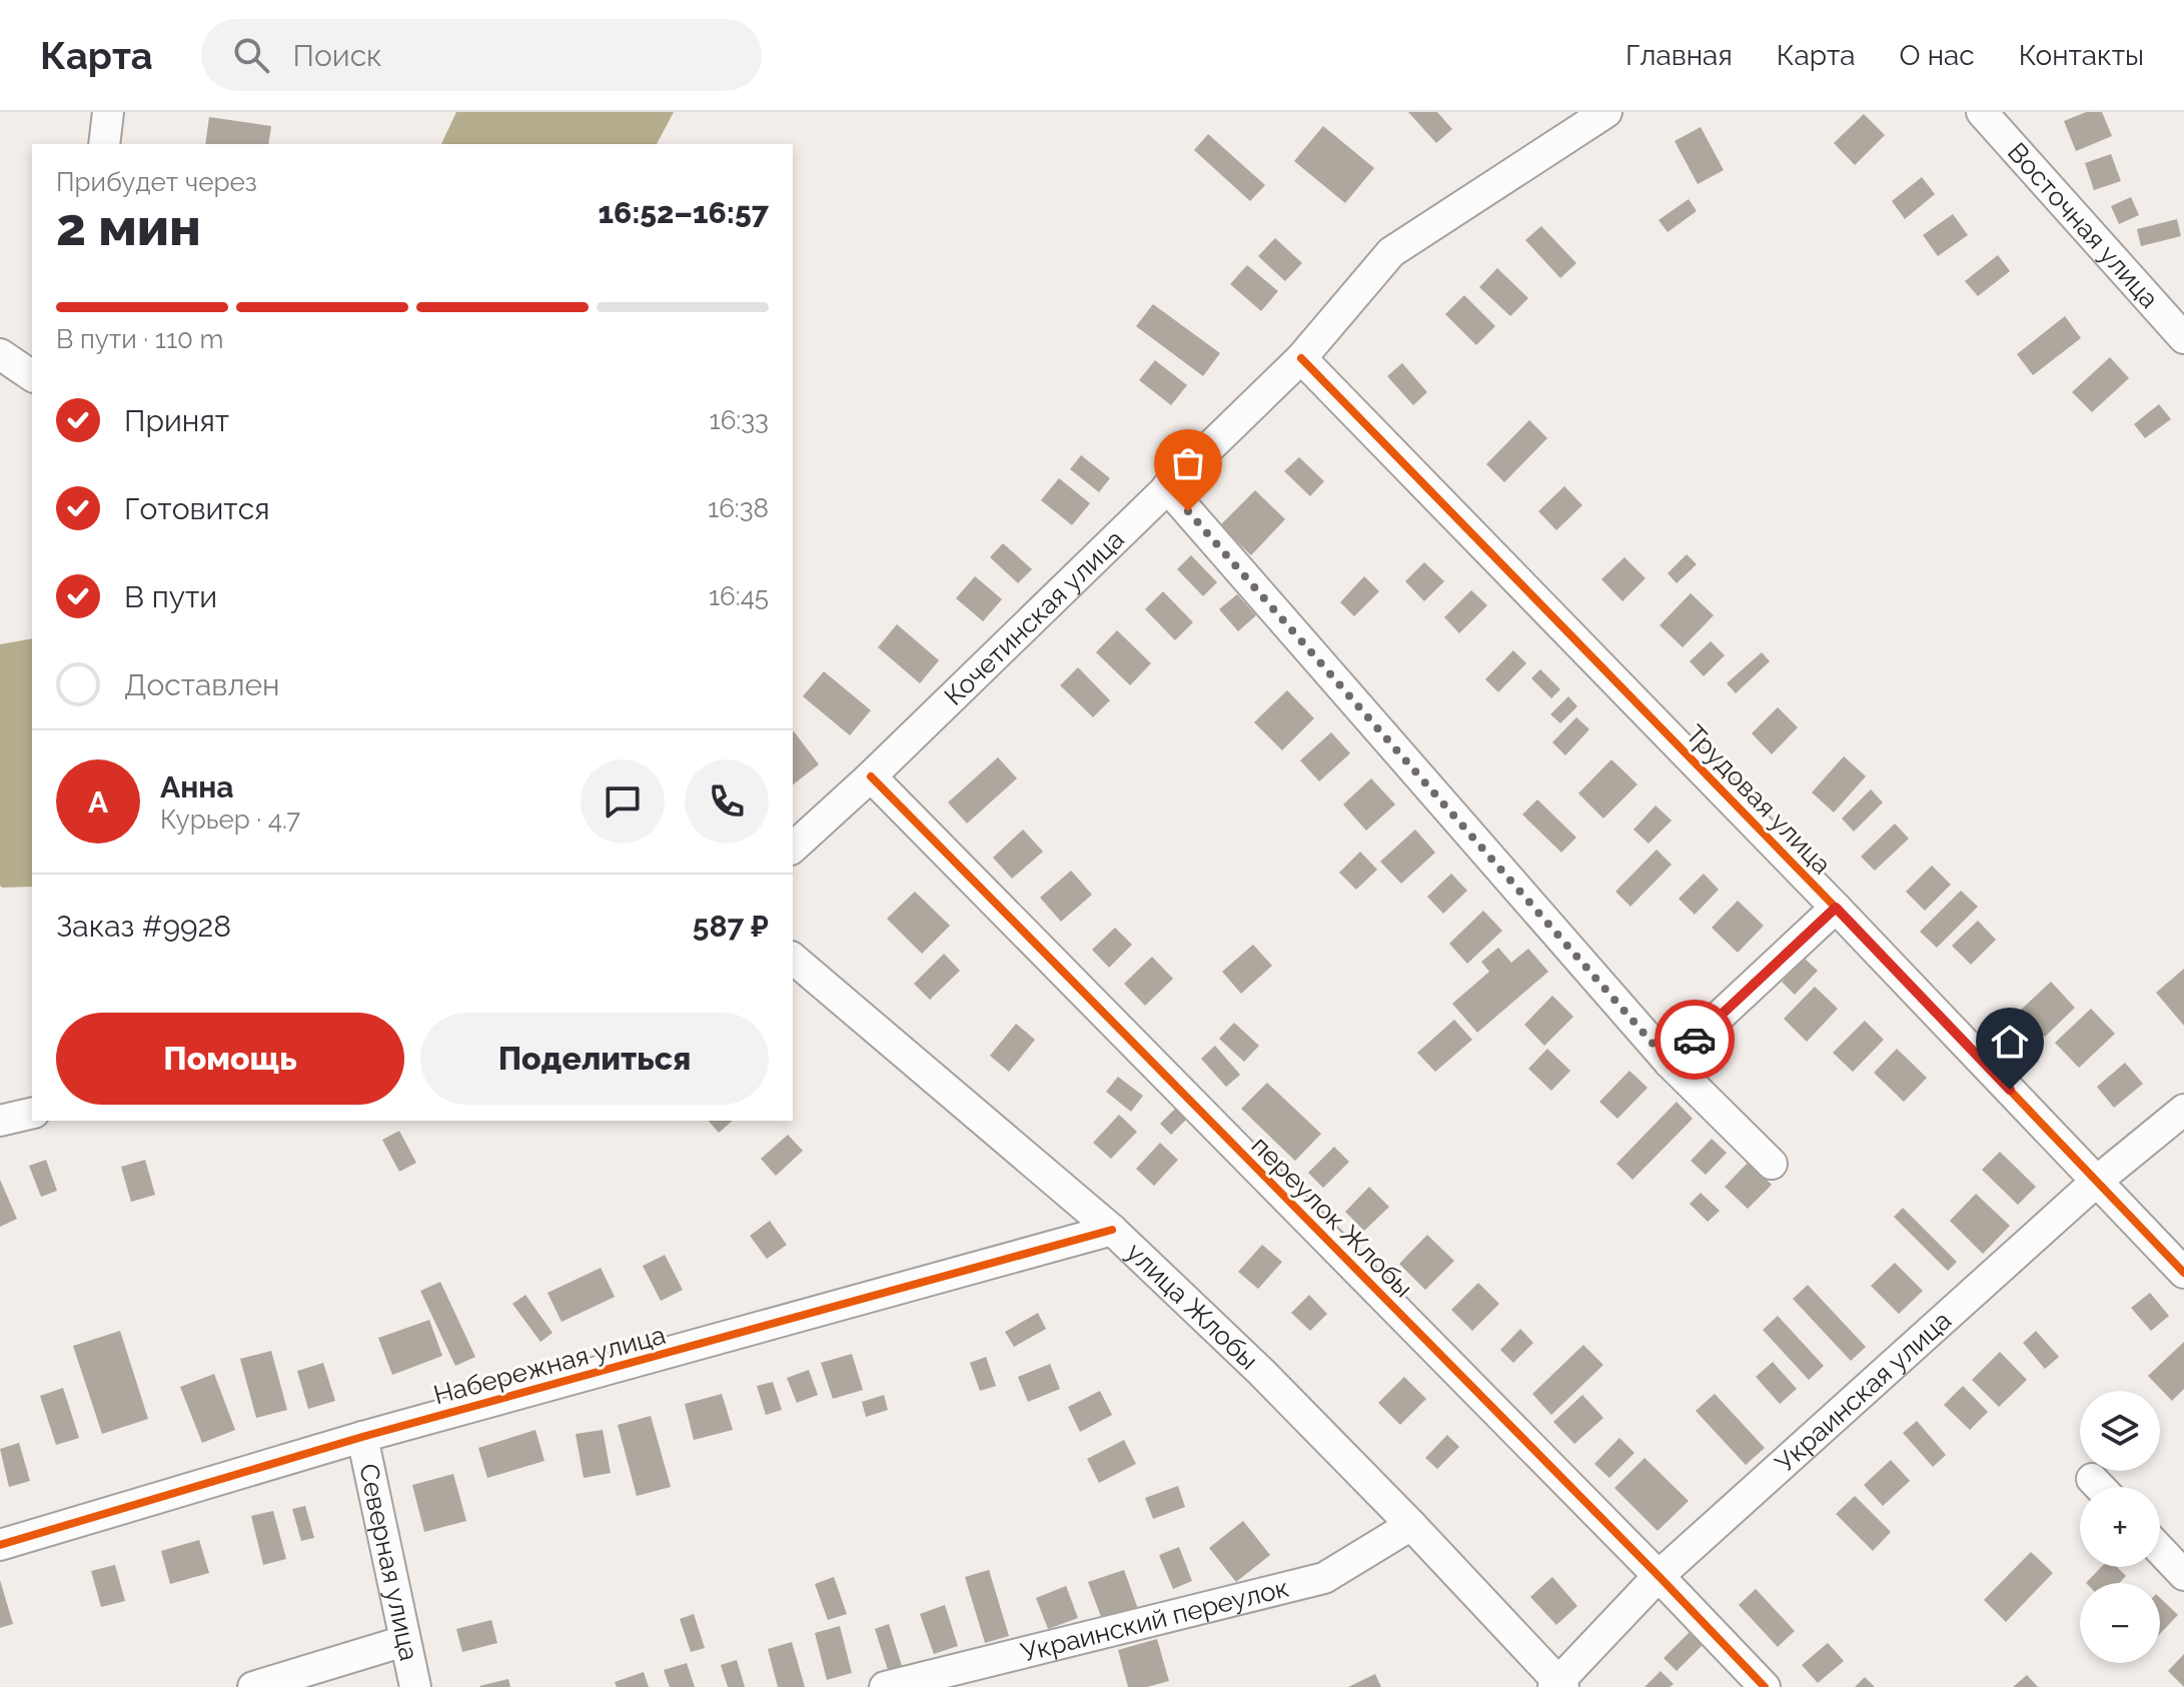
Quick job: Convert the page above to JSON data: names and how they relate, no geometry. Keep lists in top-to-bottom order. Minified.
{"streets":{"street":["Восточная улица","Кочетинская улица","Трудовая улица","переулок Жлобы","улица Жлобы","Набережная улица","Украинская улица","Северная улица","Украинский переулок"]},"crossings":[["Кочетинская улица","Трудовая улица"],["Кочетинская улица","переулок Жлобы"],["Трудовая улица","Украинская улица"],["переулок Жлобы","Украинская улица"],["улица Жлобы","Набережная улица"],["улица Жлобы","Украинская улица"],["улица Жлобы","Украинский переулок"],["Набережная улица","Северная улица"]],"page":{"header":"Карта","search":"Поиск","nav":["Главная","Карта","О нас","Контакты"],"heading":["2 мин","Прибудет через","16:52–16:57"],"panel":["Анна","Курьер · 4.7","Заказ #9928","587 ₽"],"bar":"В пути · 110 m","list":[["Принят","16:33"],["Готовится","16:38"],["В пути","16:45"],"Доставлен"],"round":"А","buttons":["Помощь","Поделиться"],"map_buttons":["+","−"]}}
